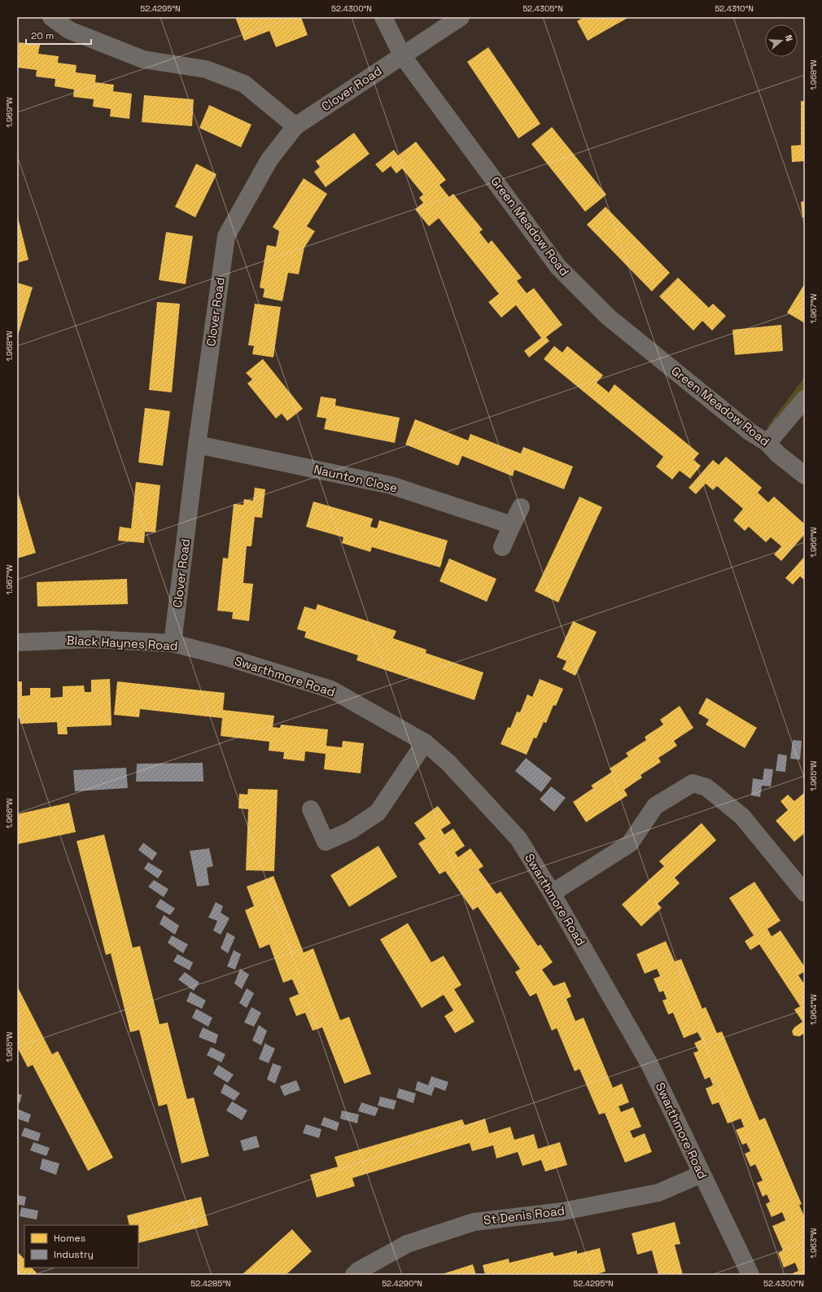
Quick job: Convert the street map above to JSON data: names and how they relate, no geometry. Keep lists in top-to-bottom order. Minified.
{"streets":{"street":["Clover Road","Green Meadow Road","Naunton Close","Black Haynes Road","Swarthmore Road","St Denis Road"]},"crossings":[["Clover Road","Green Meadow Road"],["Clover Road","Naunton Close"],["Clover Road","Black Haynes Road"],["Black Haynes Road","Swarthmore Road"],["Swarthmore Road","St Denis Road"]],"legend":["Homes","Industry"],"scale_bar":"20 m","north":"right","coordinates":["52.4295°N","52.4300°N","52.4305°N","52.4310°N","1.968°W","1.969°W","1.967°W","1.966°W","1.965°W","1.964°W","1.963°W","52.4285°N","52.4290°N"]}
